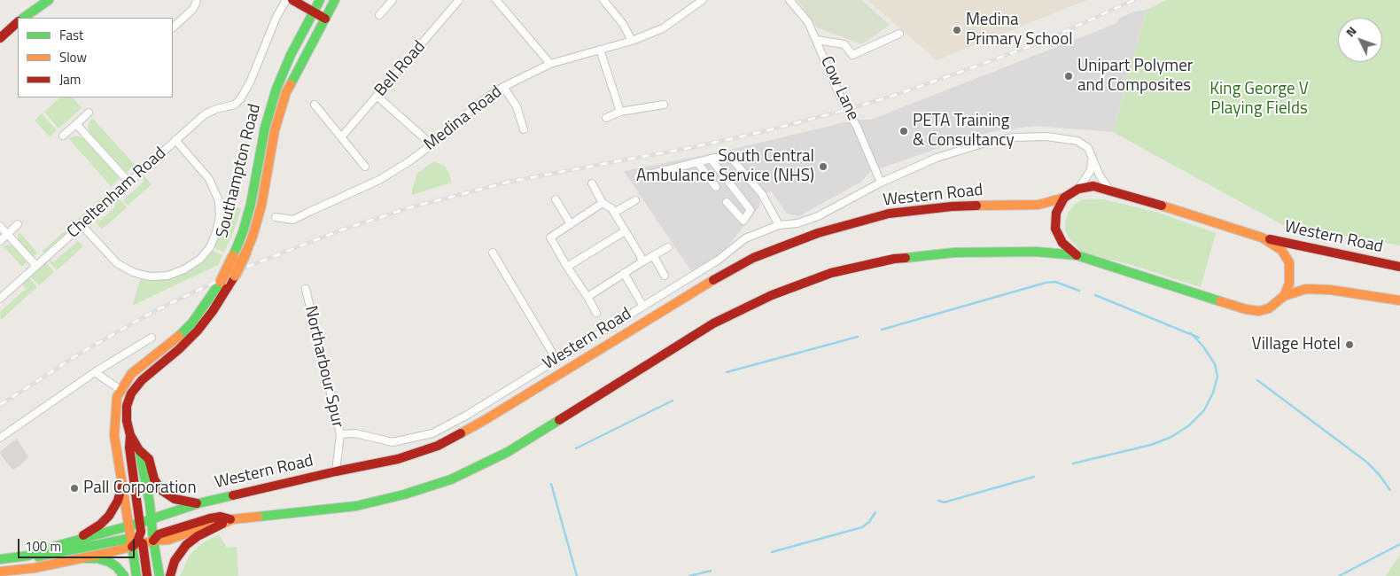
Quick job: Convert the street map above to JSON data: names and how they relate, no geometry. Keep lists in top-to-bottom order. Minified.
{"streets":{"main road":["Southampton Road","Western Road"],"street":["Bell Road","Cow Lane","Medina Road","Cheltenham Road","Northarbour Spur"]},"crossings":[["Southampton Road","Western Road"],["Western Road","Northarbour Spur"]],"parks":["King George V Playing Fields"],"places":["Medina Primary School","Unipart Polymer and Composites","PETA Training & Consultancy","South Central Ambulance Service (NHS)","Village Hotel","Pall Corporation"],"legend":["Fast","Slow","Jam"],"scale_bar":"100 m","north":"top left"}
